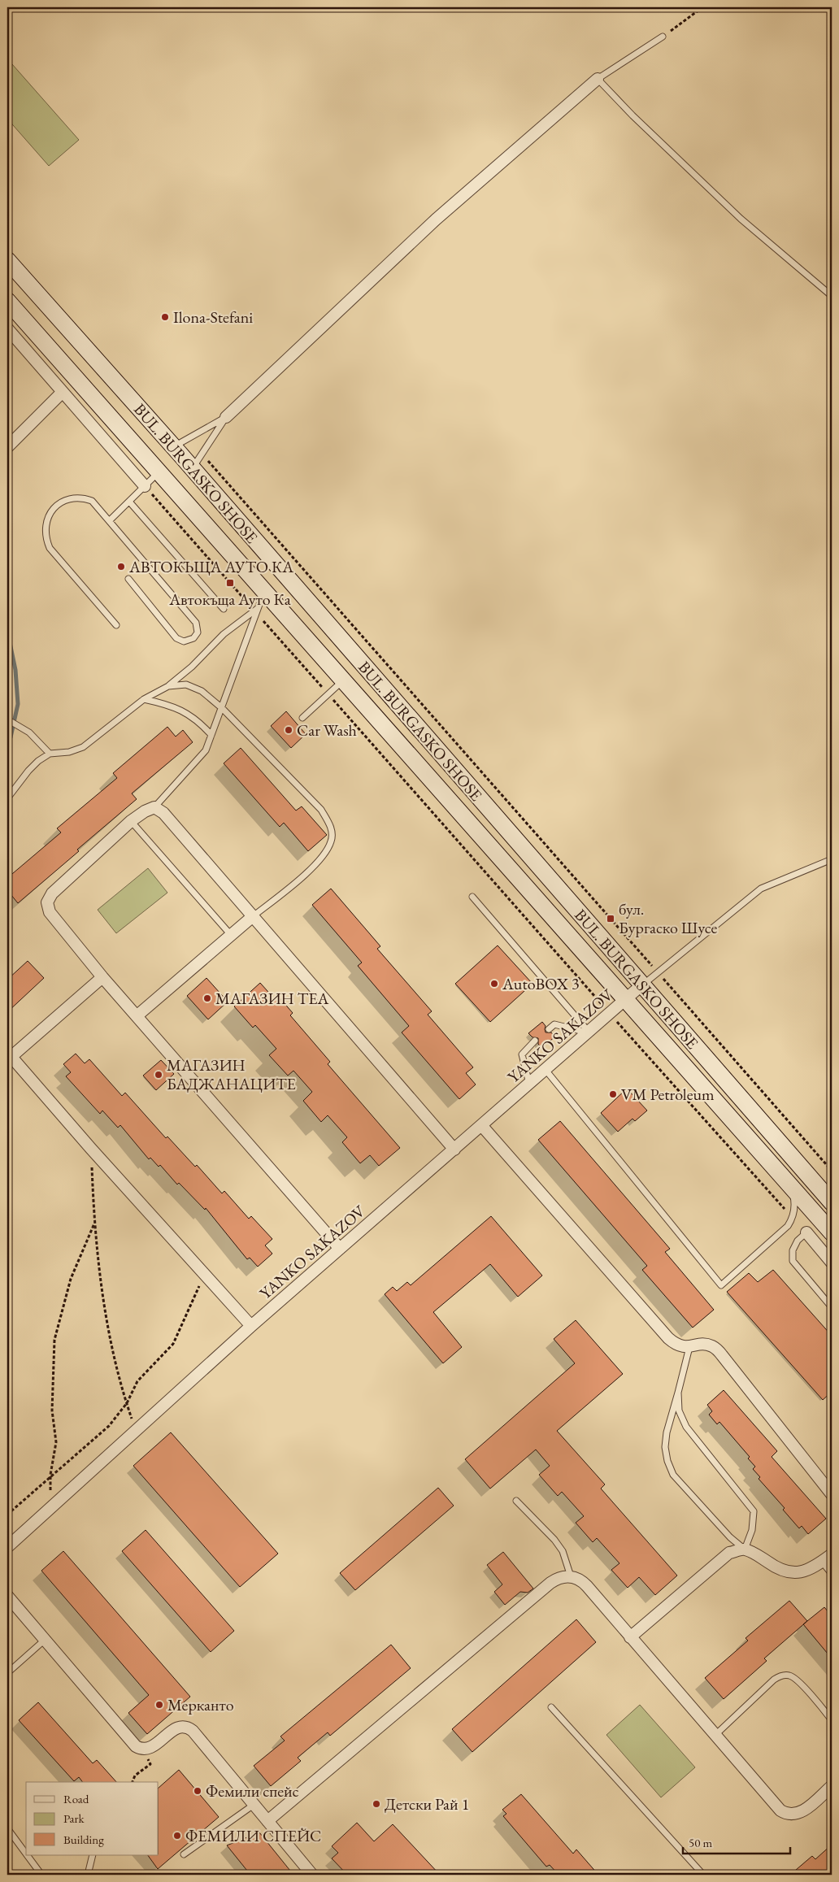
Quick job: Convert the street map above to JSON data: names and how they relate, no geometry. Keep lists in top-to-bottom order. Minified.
{"streets":{"main road":["BUL. BURGASKO SHOSE"],"street":["YANKO SAKAZOV"]},"crossings":[["BUL. BURGASKO SHOSE","YANKO SAKAZOV"]],"places":{"other":["Ilona-Stefani","АВТОКЪЩА АУТО КА","Car Wash","AutoBOX 3","МАГАЗИН ТЕА","МАГАЗИН БАДЖАНАЦИТЕ","VM Petroleum","Мерканто","Фемили спейс","Детски Рай 1","ФЕМИЛИ СПЕЙС"],"transit":["Автокъща Ауто Ка","бул. Бургаско Шусе"]},"legend":["Road","Park","Building"],"scale_bar":"50 m"}
